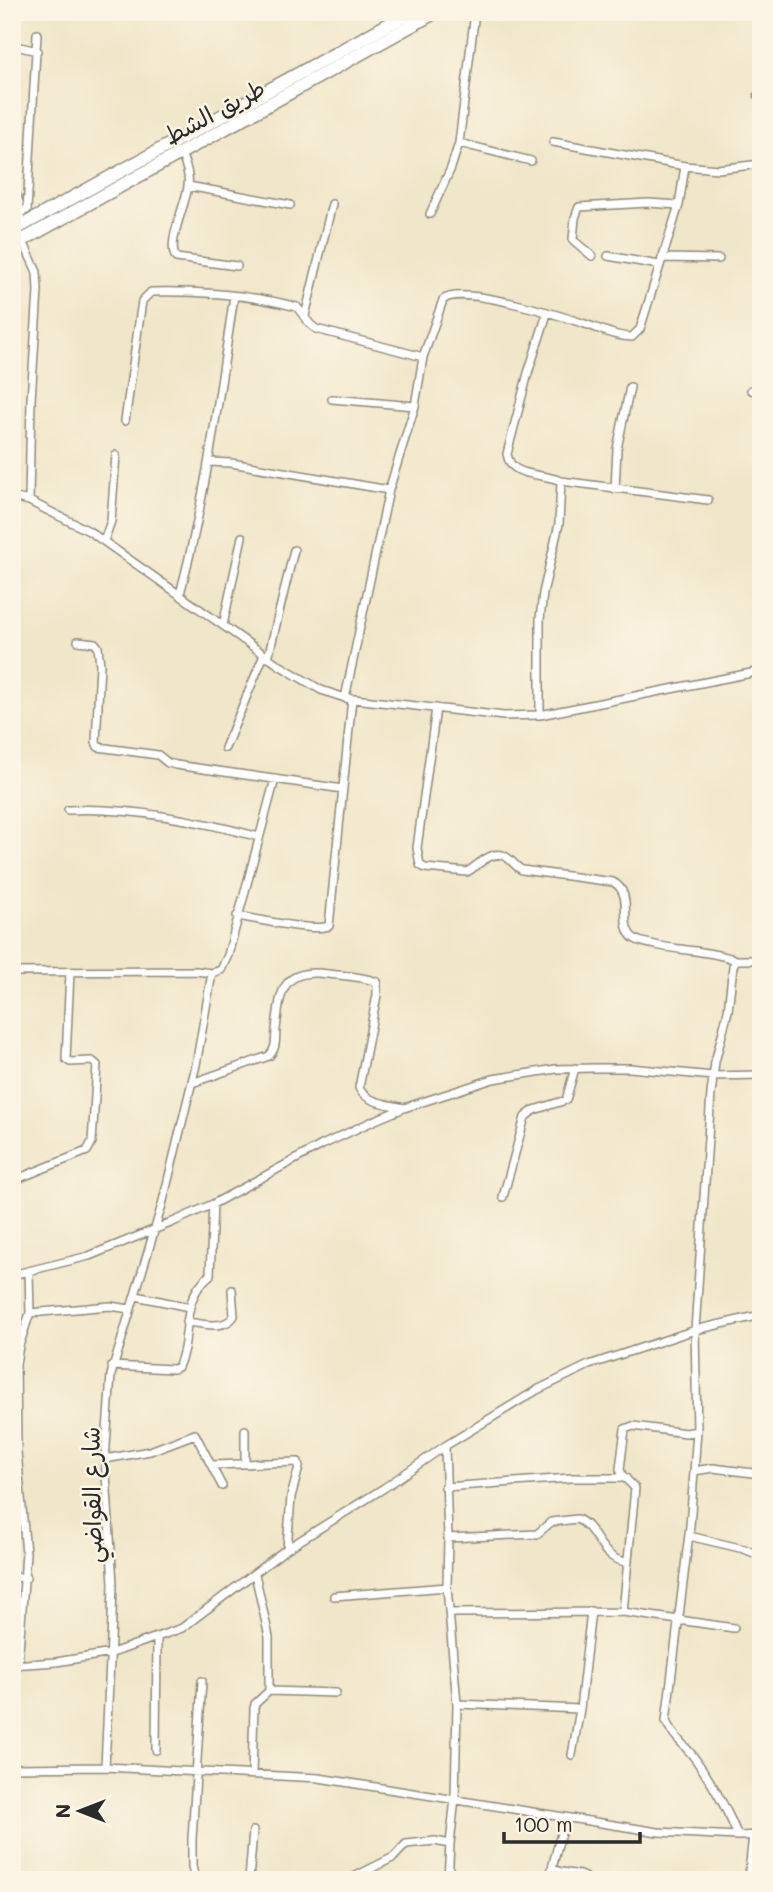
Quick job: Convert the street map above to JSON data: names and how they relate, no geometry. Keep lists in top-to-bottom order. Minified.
{"streets":{"highway":["طريق الشط"],"street":["شارع القواضي"]},"scale_bar":"100 m","north":"left"}
